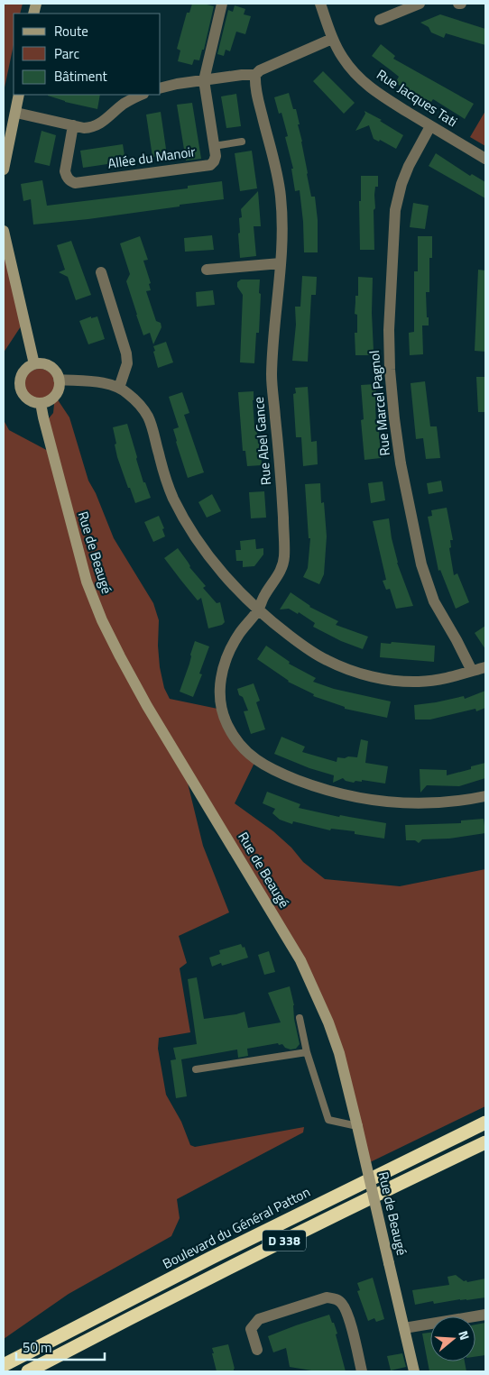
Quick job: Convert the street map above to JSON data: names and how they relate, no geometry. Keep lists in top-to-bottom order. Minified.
{"streets":{"highway":["Boulevard du Général Patton","D 338"],"street":["Rue Jacques Tati","Allée du Manoir","Rue Marcel Pagnol","Rue Abel Gance","Rue de Beaugé"]},"crossings":[["Rue Jacques Tati","Rue Marcel Pagnol"]],"legend":["Route","Parc","Bâtiment"],"scale_bar":"50 m","north":"right"}
